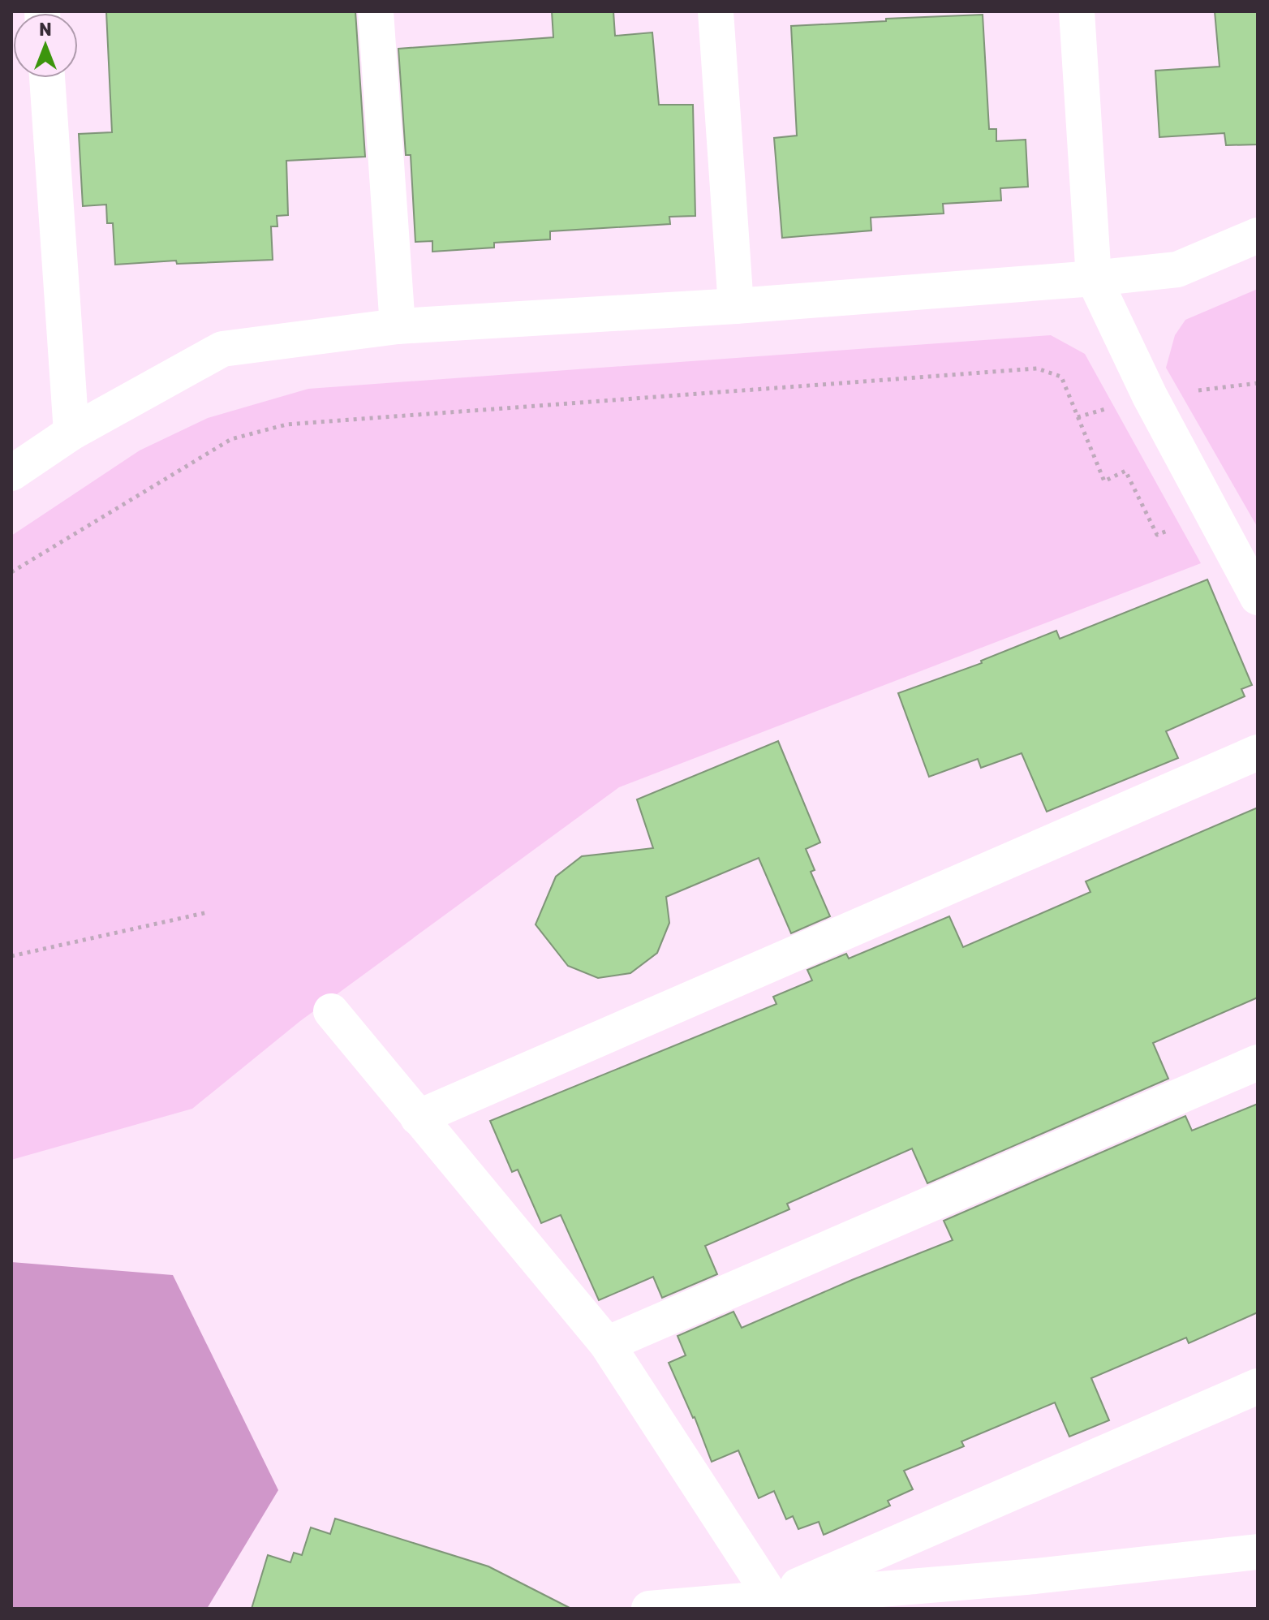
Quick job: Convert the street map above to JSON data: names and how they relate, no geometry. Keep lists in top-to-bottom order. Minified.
{"north":"top"}
